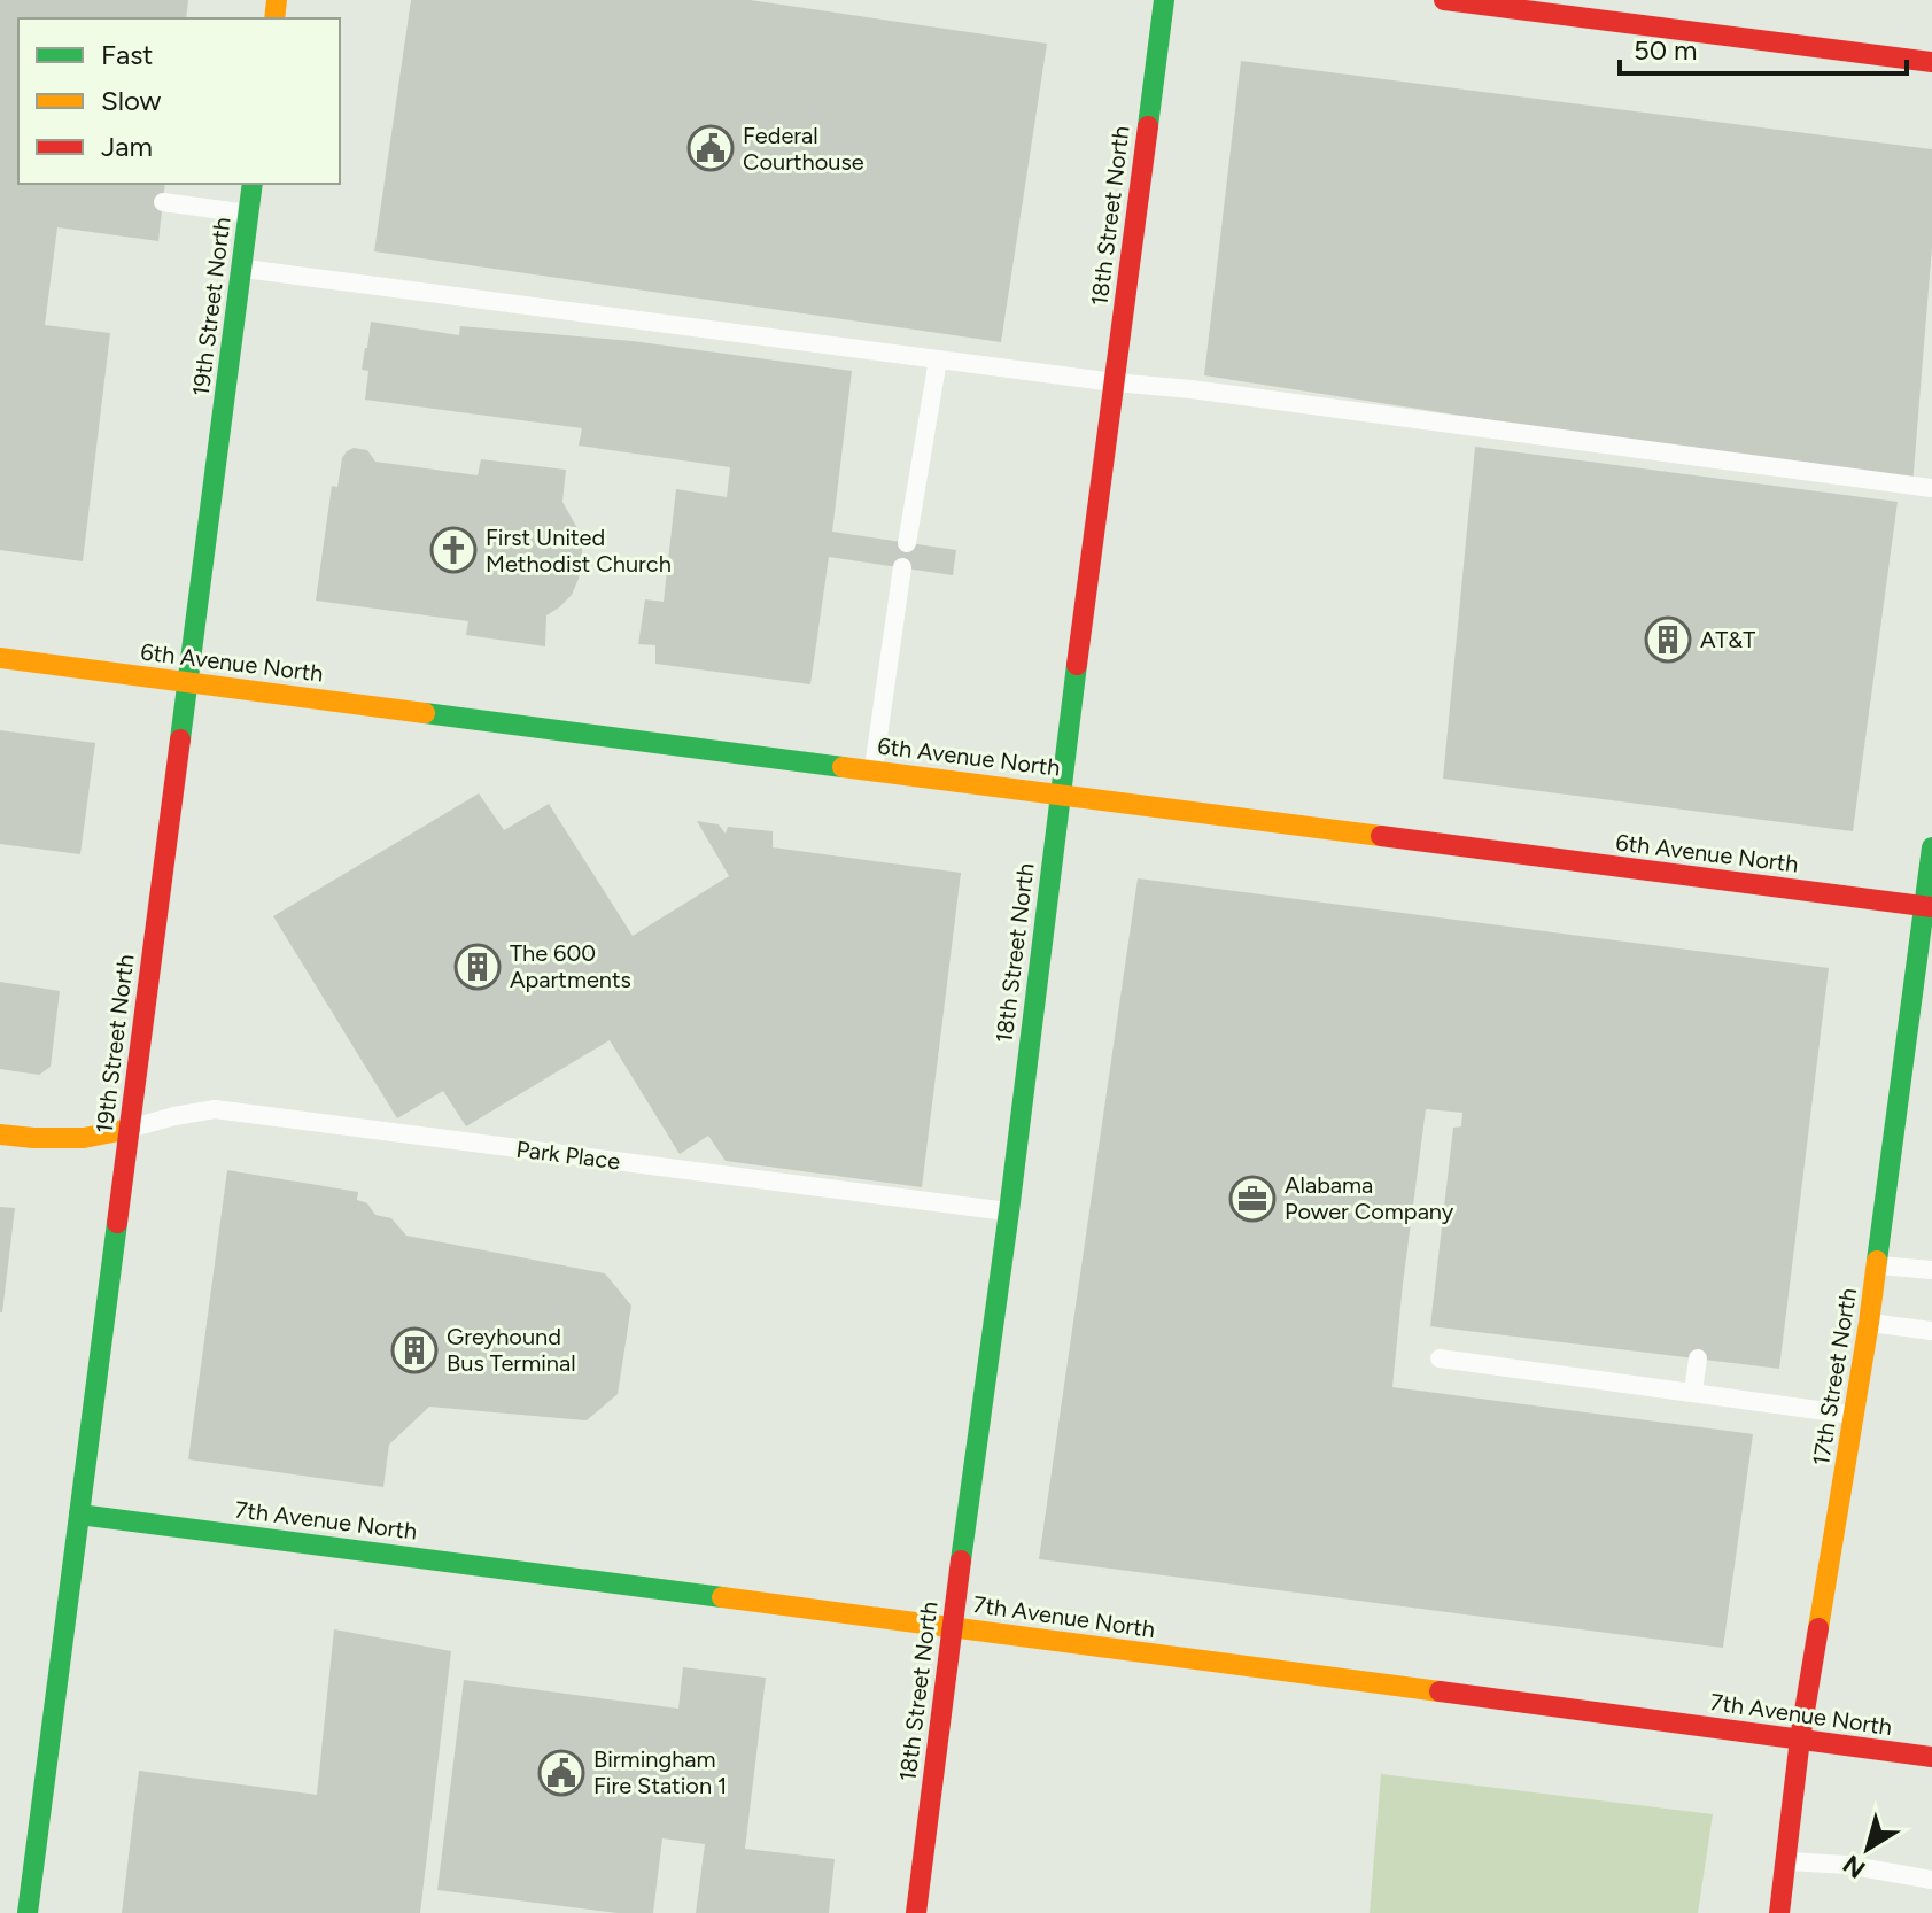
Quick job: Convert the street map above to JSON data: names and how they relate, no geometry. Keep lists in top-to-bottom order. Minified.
{"streets":{"street":["18th Street North","19th Street North","6th Avenue North","17th Street North","7th Avenue North"],"lane":["Park Place"]},"crossings":[["18th Street North","6th Avenue North"],["18th Street North","Park Place"],["18th Street North","7th Avenue North"],["19th Street North","6th Avenue North"],["19th Street North","Park Place"],["19th Street North","7th Avenue North"],["6th Avenue North","17th Street North"],["17th Street North","7th Avenue North"]],"places":{"public building":["Federal Courthouse","Birmingham Fire Station 1"],"church":["First United Methodist Church"],"building":["AT&T","The 600 Apartments","Greyhound Bus Terminal"],"office":["Alabama Power Company"]},"legend":["Fast","Slow","Jam"],"scale_bar":"50 m","north":"bottom left"}
